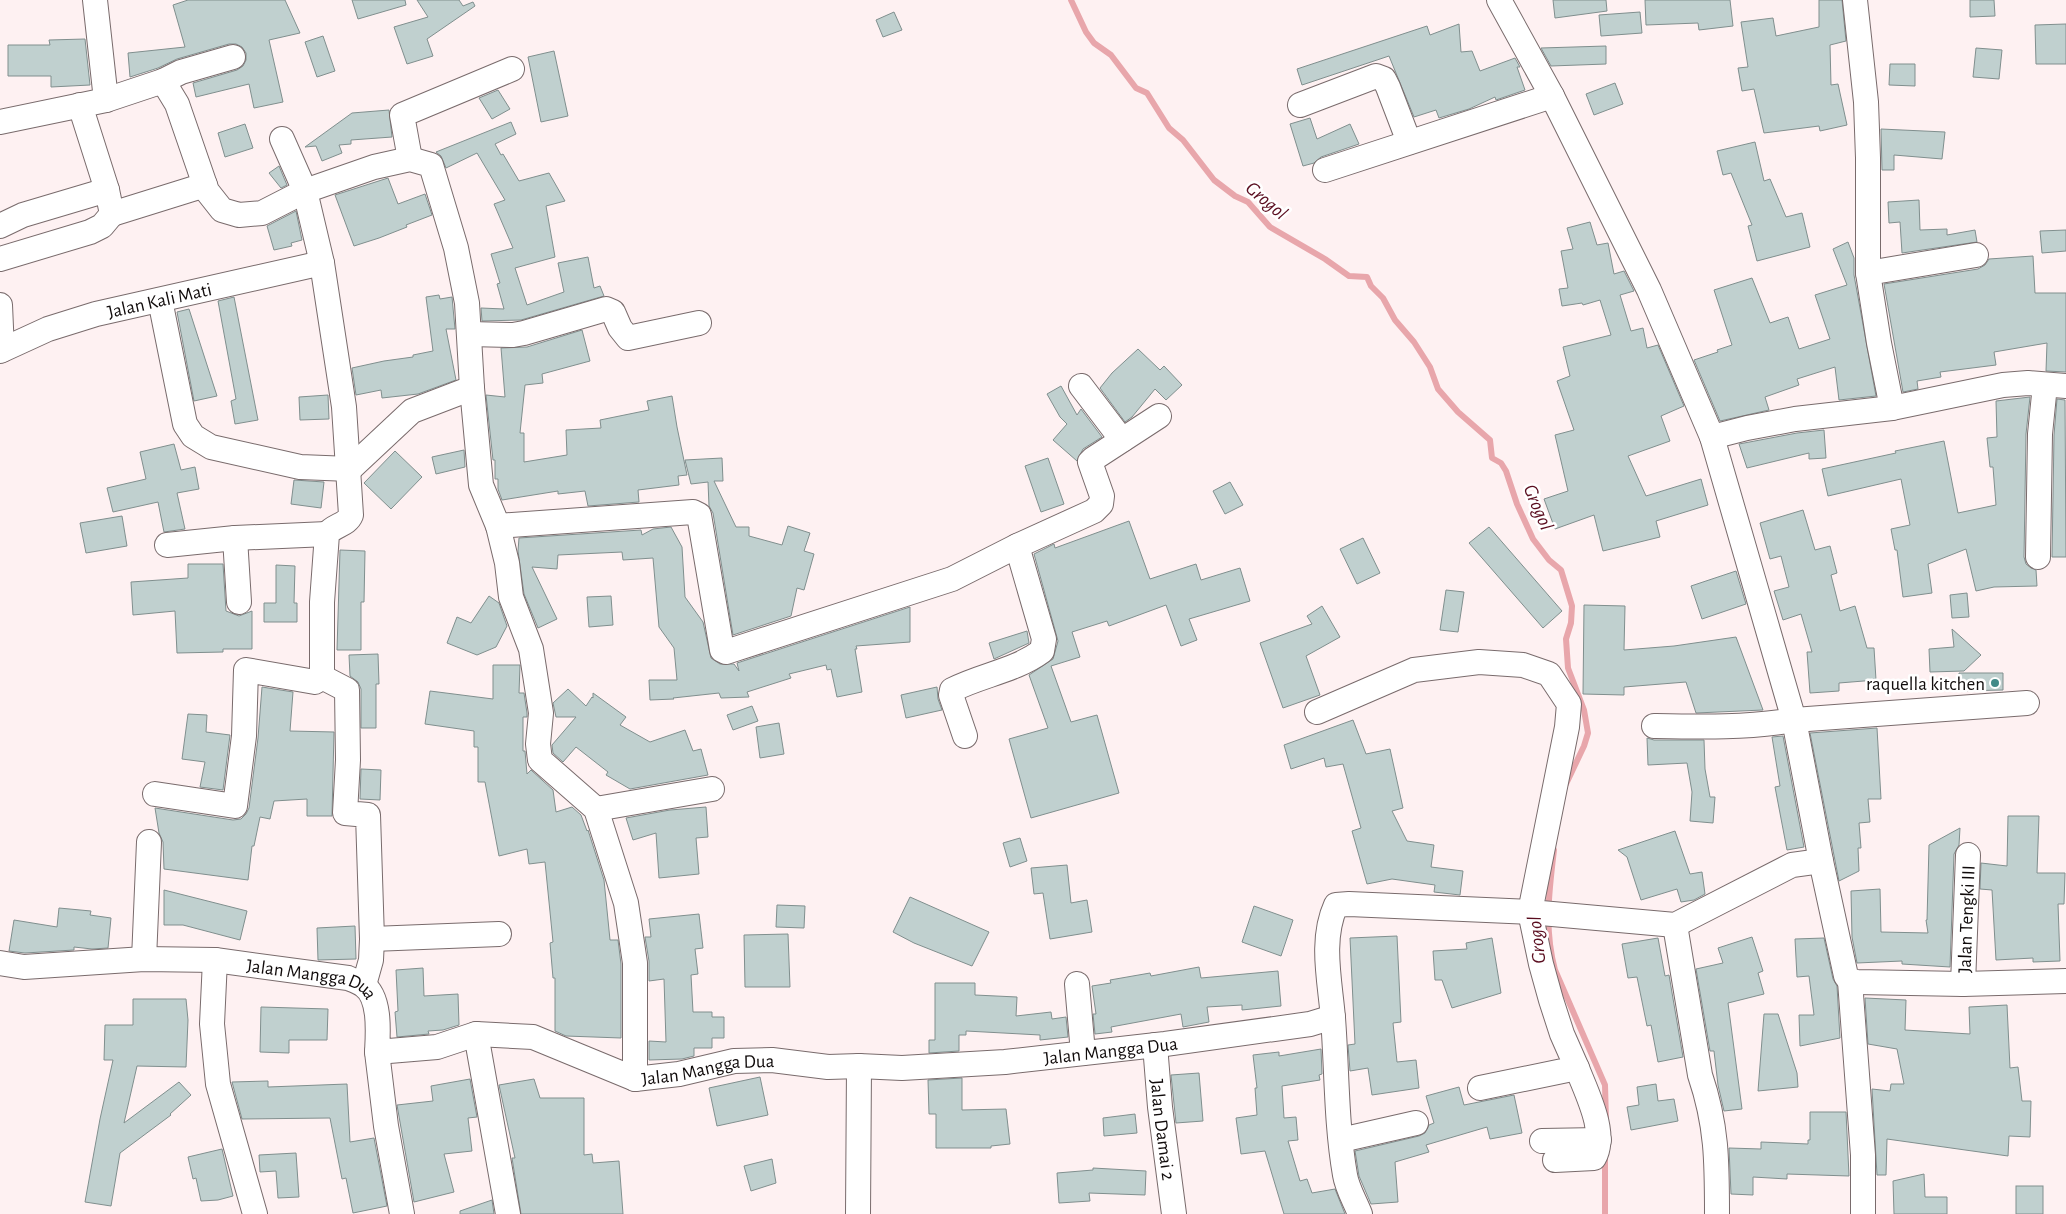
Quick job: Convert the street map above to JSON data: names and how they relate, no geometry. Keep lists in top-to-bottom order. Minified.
{"streets":{"street":["Jalan Kali Mati","Jalan Tengki III","Jalan Mangga Dua","Jalan Damai 2"]},"crossings":[["Jalan Mangga Dua","Jalan Damai 2"]],"water":["Grogol"],"places":["raquella kitchen"]}
